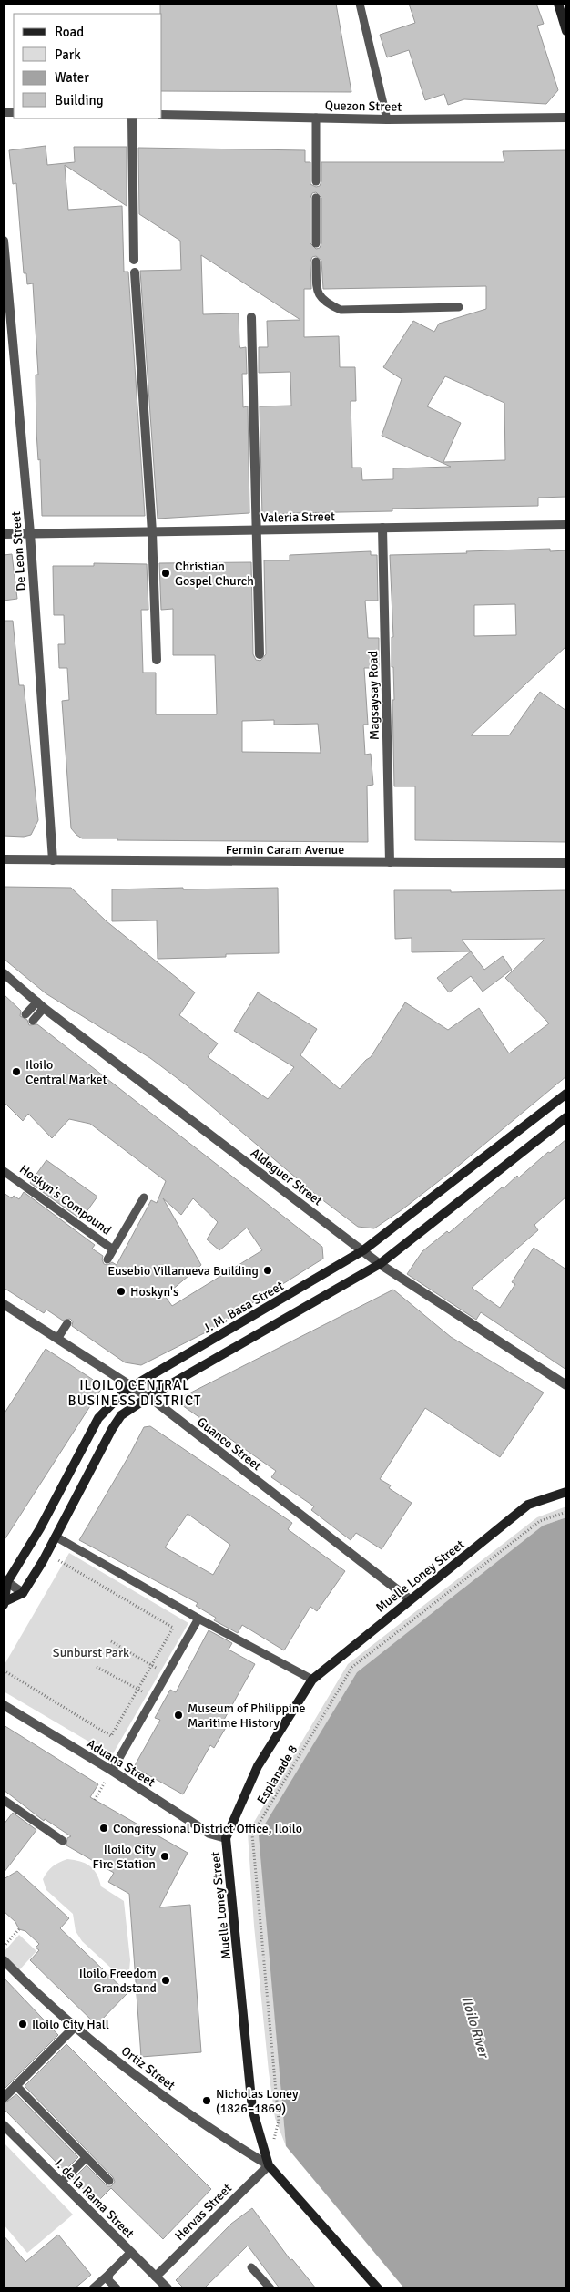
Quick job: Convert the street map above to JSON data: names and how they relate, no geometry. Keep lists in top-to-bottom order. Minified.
{"streets":{"main road":["J. M. Basa Street","Muelle Loney Street"],"street":["Quezon Street","Valeria Street","De Leon Street","Magsaysay Road","Fermin Caram Avenue","Aldeguer Street","Guanco Street","Aduana Street","Ortiz Street","I. de la Rama Street","Hervas Street"],"lane":["Hoskyn's Compound"],"path":["Esplanade 8"]},"crossings":[["Valeria Street","De Leon Street"],["Valeria Street","Magsaysay Road"],["De Leon Street","Fermin Caram Avenue"],["Magsaysay Road","Fermin Caram Avenue"],["Aldeguer Street","J. M. Basa Street"],["J. M. Basa Street","Guanco Street"],["Guanco Street","Muelle Loney Street"],["Muelle Loney Street","Aduana Street"],["Muelle Loney Street","Ortiz Street"],["Muelle Loney Street","Hervas Street"],["Ortiz Street","Hervas Street"],["I. de la Rama Street","Hervas Street"]],"districts":["ILOILO CENTRAL BUSINESS DISTRICT"],"water":["Iloilo River"],"parks":["Sunburst Park"],"places":["Christian Gospel Church","Iloilo Central Market","Eusebio Villanueva Building","Hoskyn's","Museum of Philippine Maritime History","Congressional District Office, Iloilo","Iloilo City Fire Station","Iloilo Freedom Grandstand","Iloilo City Hall","Nicholas Loney (1826–1869)"],"legend":["Road","Park","Water","Building"]}
